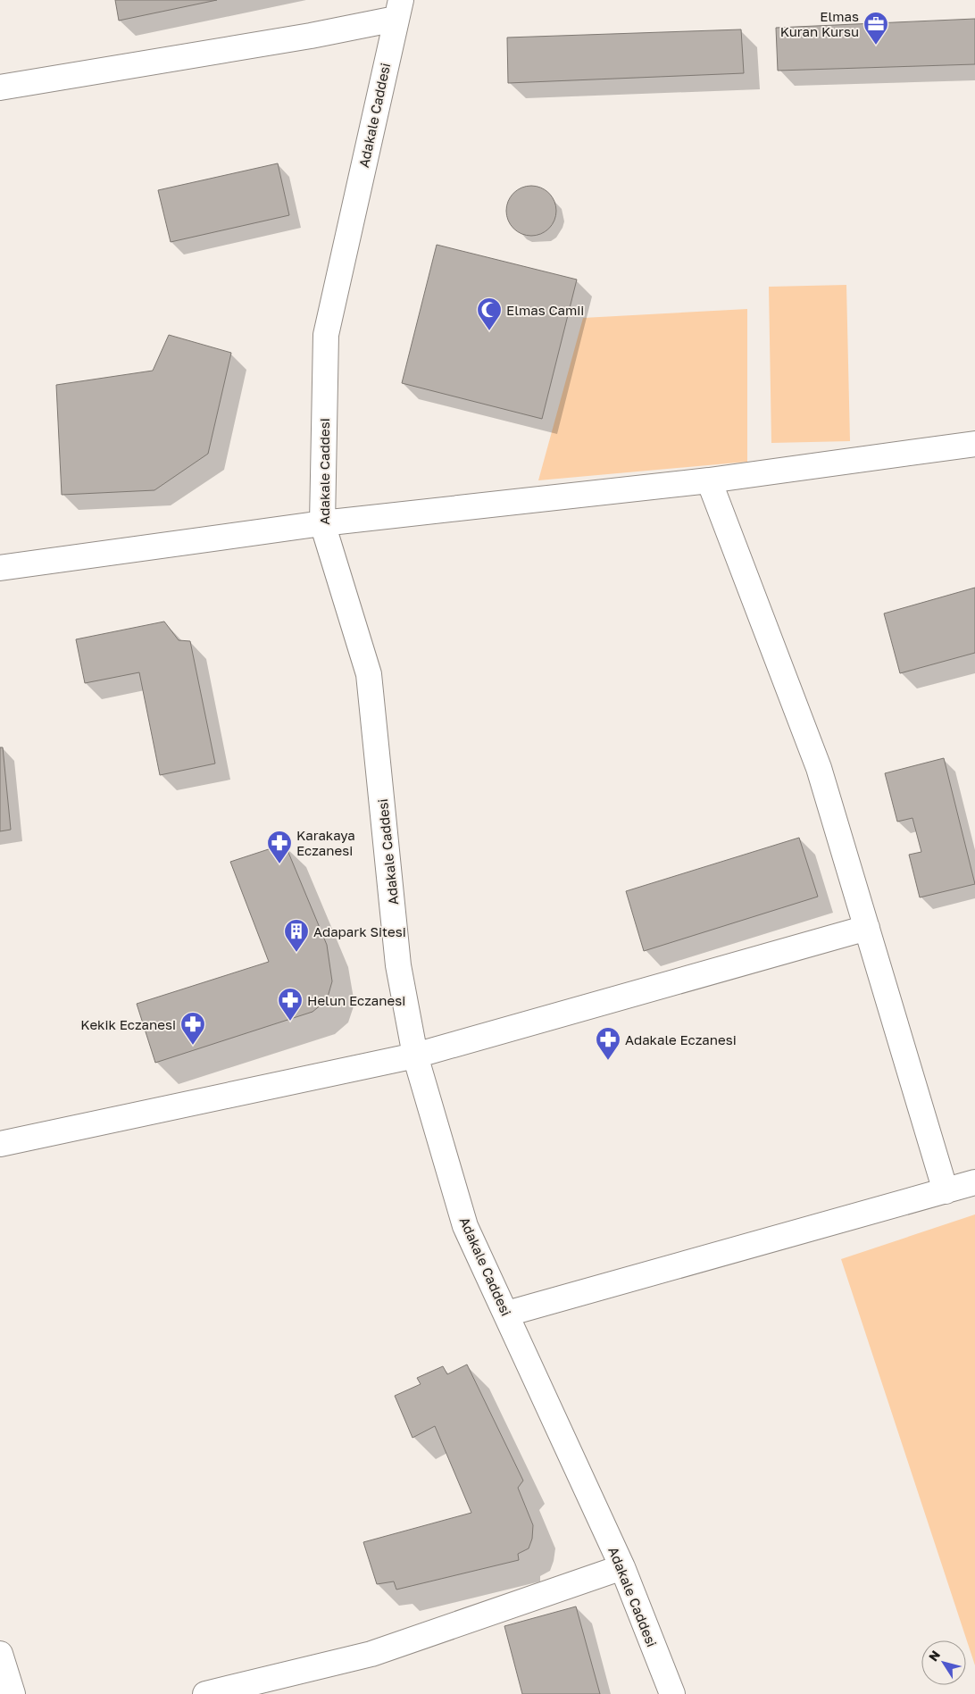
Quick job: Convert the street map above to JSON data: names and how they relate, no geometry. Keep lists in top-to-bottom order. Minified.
{"streets":{"street":["Adakale Caddesi"]},"places":{"office":["Elmas Kuran Kursu"],"mosque":["Elmas Camii"],"pharmacy":["Karakaya Eczanesi","Helun Eczanesi","Kekik Eczanesi","Adakale Eczanesi"],"building":["Adapark Sitesi"]},"north":"top left"}
